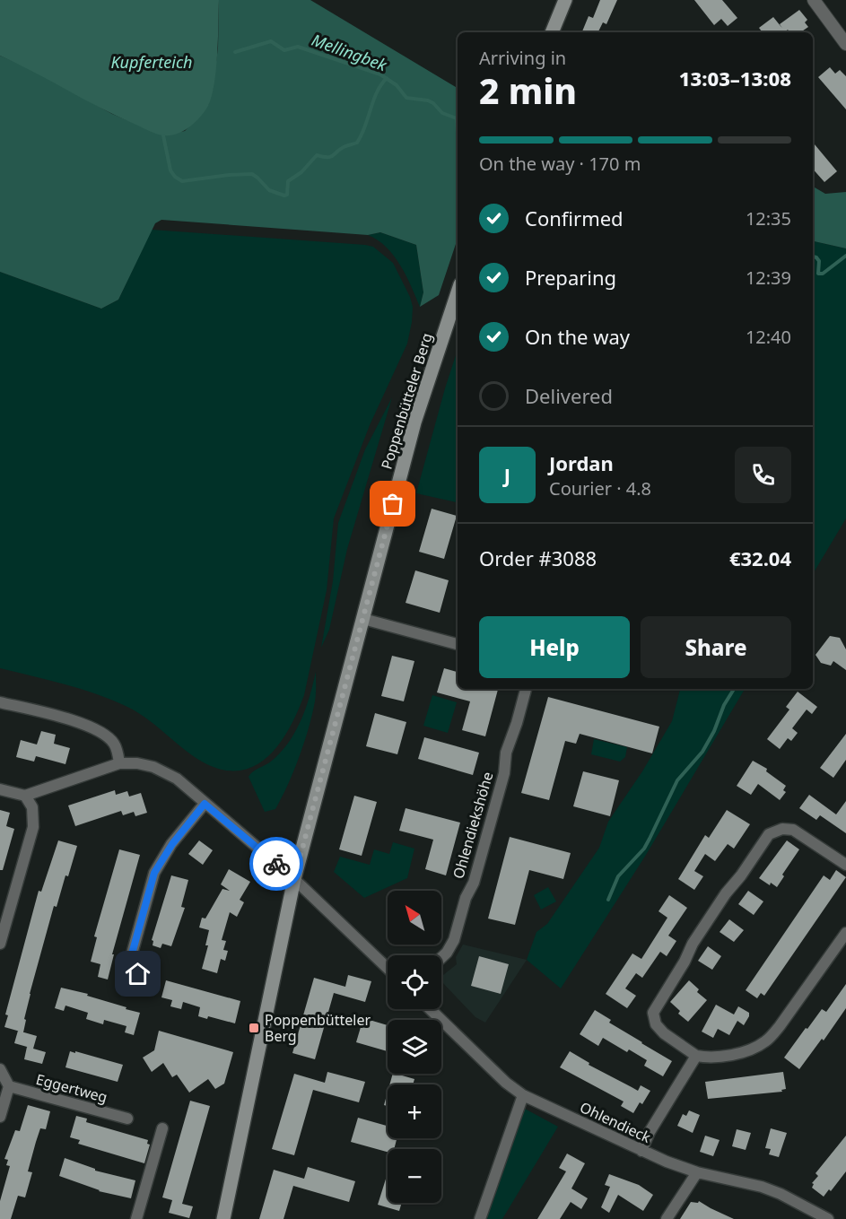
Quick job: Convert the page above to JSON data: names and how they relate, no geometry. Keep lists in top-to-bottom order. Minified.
{"streets":{"main road":["Poppenbütteler Berg"],"street":["Ohlendiekshöhe","Eggertweg","Ohlendieck"]},"water":["Mellingbek","Kupferteich"],"places":{"transit":["Poppenbütteler Berg"]},"north":"top left","page":{"heading":["2 min","Arriving in","13:03–13:08"],"panel":["Jordan","Courier · 4.8","Order #3088","€32.04"],"bar":"On the way · 170 m","list":[["Confirmed","12:35"],["Preparing","12:39"],["On the way","12:40"],"Delivered"],"round":"J","buttons":["Help","Share"],"map_buttons":["+","−"]}}
